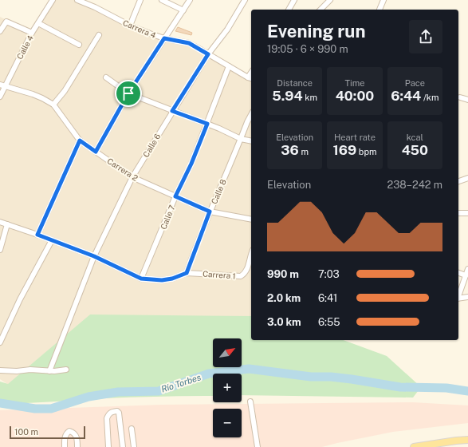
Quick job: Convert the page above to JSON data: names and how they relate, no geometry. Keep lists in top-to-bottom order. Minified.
{"streets":{"street":["Carrera 4","Calle 4","Calle 6","Carrera 2","Calle 8","Calle 7","Carrera 1"]},"crossings":[["Carrera 4","Calle 6"],["Carrera 4","Calle 7"],["Calle 4","Carrera 2"],["Calle 6","Carrera 2"],["Calle 6","Carrera 1"],["Carrera 2","Calle 8"],["Carrera 2","Calle 7"],["Calle 8","Carrera 1"],["Calle 7","Carrera 1"]],"water":["Río Torbes"],"scale_bar":"100 m","north":"top right","page":{"heading":["Evening run","19:05 · 6 × 990 m"],"stats":[["Distance","5.94 km"],["Time","40:00"],["Pace","6:44 /km"],["Elevation","36 m"],["Heart rate","169 bpm"],["kcal","450"]],"chart":["Elevation","238–242 m"],"list":[{"name":"990 m","note":"7:03"},{"name":"2.0 km","note":"6:41"},{"name":"3.0 km","note":"6:55"}],"map_buttons":["+","−"],"scale":"100 m"}}
